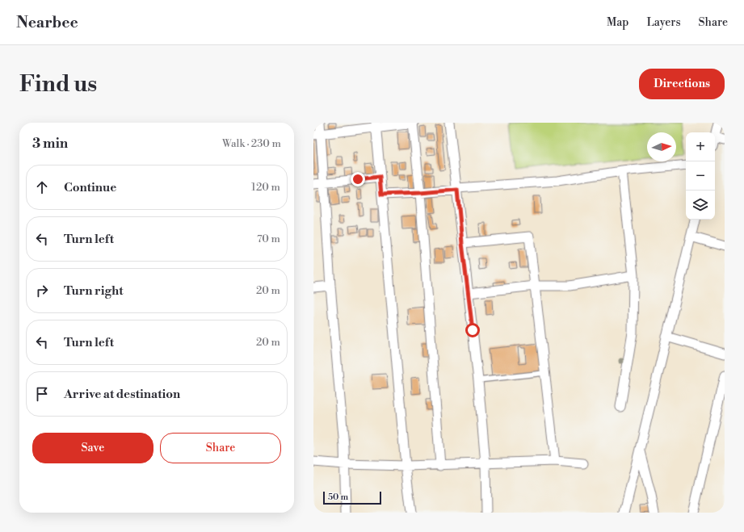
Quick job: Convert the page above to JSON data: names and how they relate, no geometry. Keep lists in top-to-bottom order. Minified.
{"scale_bar":"50 m","north":"right","page":{"header":"Nearbee","nav":["Map","Layers","Share"],"buttons":["Directions",["Save","Share"]],"title":"Find us","heading":["3 min","Walk · 230 m"],"map_buttons":["+","−"],"list":[["Continue","120 m"],["Turn left","70 m"],["Turn right","20 m"],["Turn left","20 m"],"Arrive at destination"],"scale":"50 m"}}
